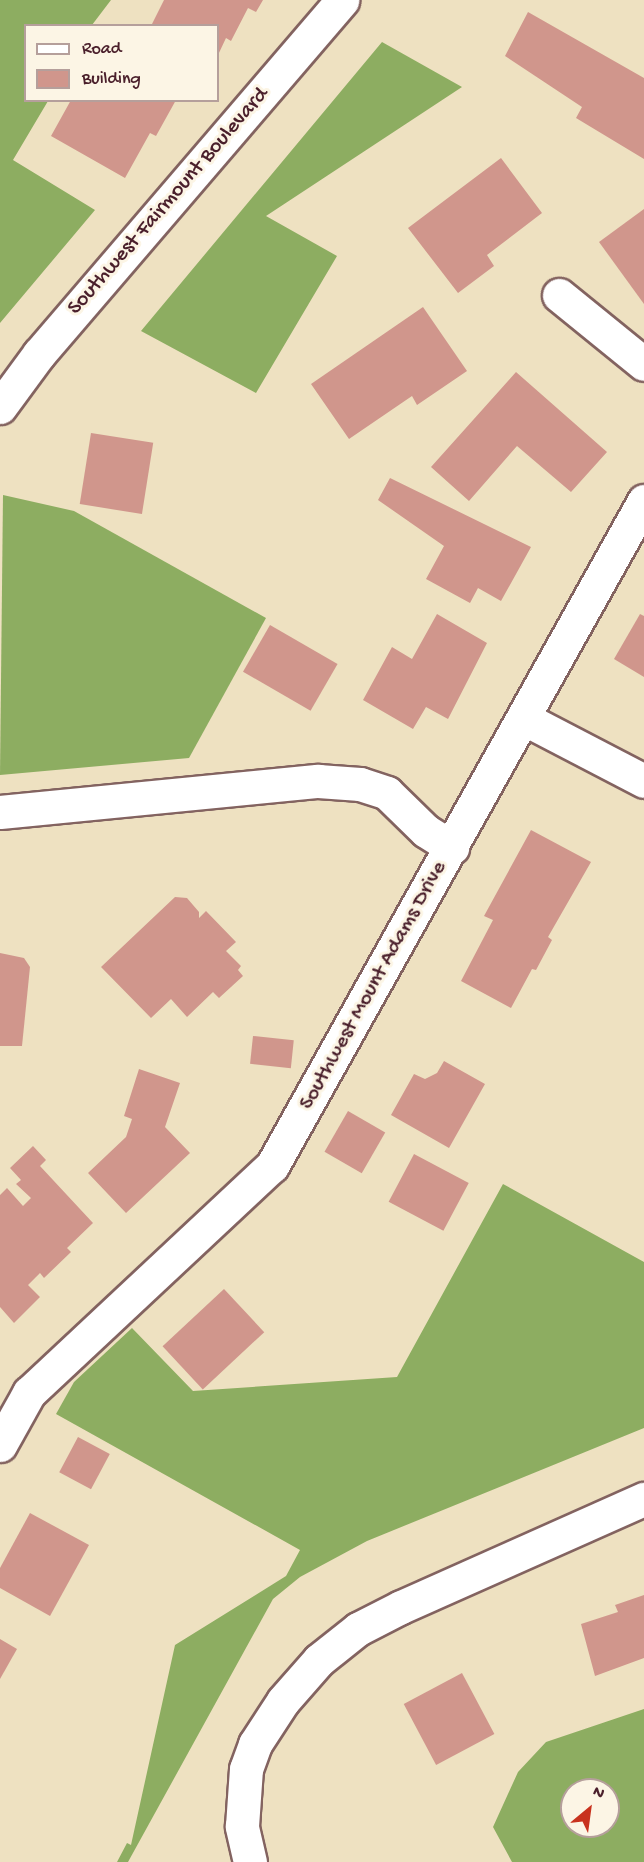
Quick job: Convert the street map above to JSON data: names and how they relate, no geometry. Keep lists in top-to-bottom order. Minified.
{"streets":{"street":["Southwest Fairmount Boulevard","Southwest Mount Adams Drive"]},"legend":["Road","Building"],"north":"top right"}
